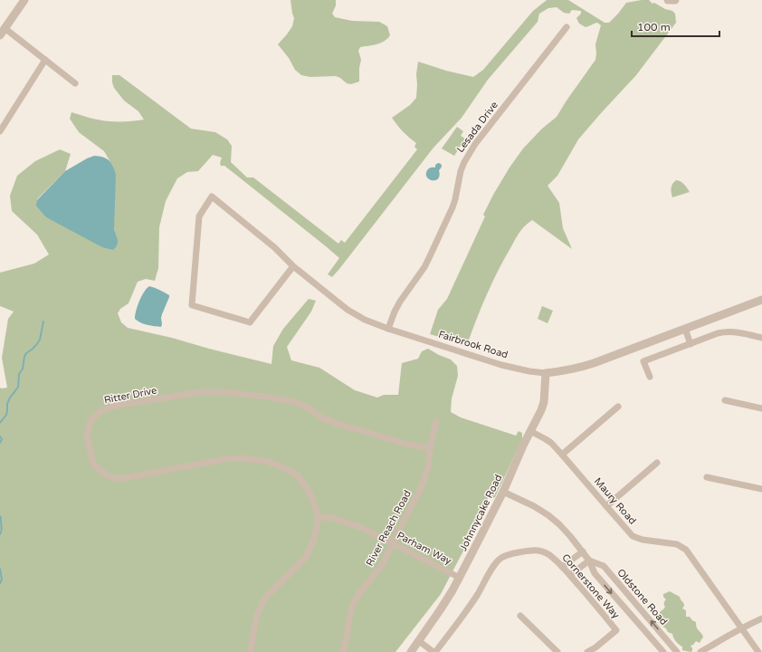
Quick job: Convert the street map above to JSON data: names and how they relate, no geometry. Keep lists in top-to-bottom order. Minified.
{"streets":{"street":["Lesada Drive","Fairbrook Road","Ritter Drive","Maury Road","Johnnycake Road","River Reach Road","Parham Way","Cornerstone Way","Oldstone Road"]},"crossings":[["Lesada Drive","Fairbrook Road"],["Fairbrook Road","Johnnycake Road"],["Ritter Drive","River Reach Road"],["Ritter Drive","Parham Way"],["Maury Road","Johnnycake Road"],["Johnnycake Road","Parham Way"],["Johnnycake Road","Oldstone Road"],["River Reach Road","Parham Way"]],"scale_bar":"100 m"}
